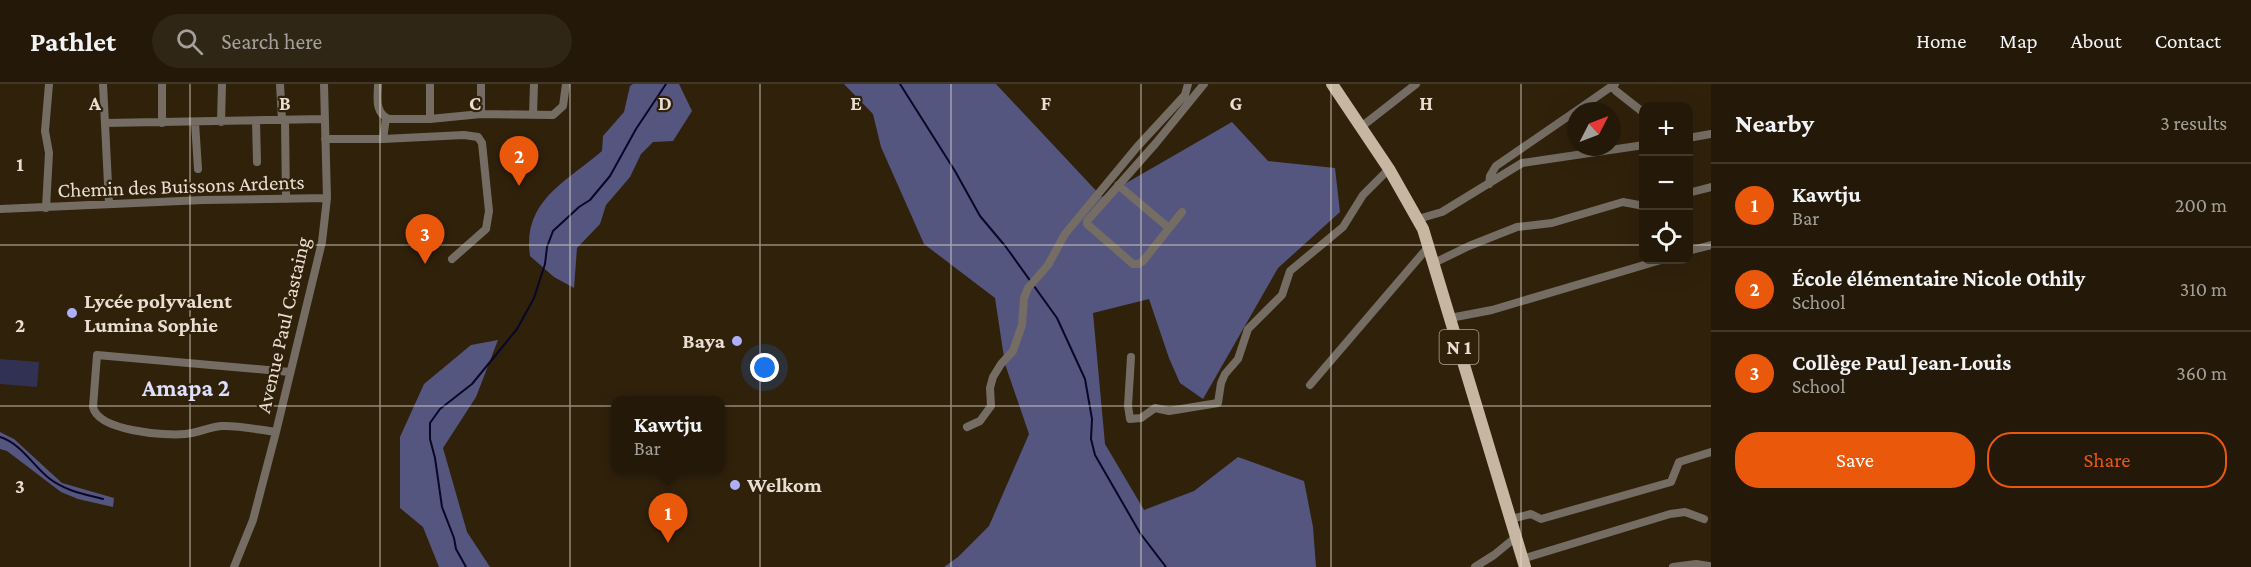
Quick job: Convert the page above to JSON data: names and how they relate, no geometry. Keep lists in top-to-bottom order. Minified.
{"streets":{"main road":["N 1"],"street":["Chemin des Buissons Ardents","Avenue Paul Castaing"]},"crossings":[["Chemin des Buissons Ardents","Avenue Paul Castaing"]],"districts":["Amapa 2"],"places":["Lycée polyvalent Lumina Sophie","Baya","Welkom"],"north":"top right","page":{"header":"Pathlet","search":"Search here","nav":["Home","Map","About","Contact"],"heading":["Nearby","3 results"],"map_buttons":["+","−"],"pins":["2","3","1"],"list":[{"mark":"1","name":"Kawtju","note":"Bar","value":"200 m"},{"mark":"2","name":"École élémentaire Nicole Othily","note":"School","value":"310 m"},{"mark":"3","name":"Collège Paul Jean-Louis","note":"School","value":"360 m"}],"popup":["Kawtju","Bar"],"buttons":["Save","Share"]},"grid":{"columns":["A","B","C","D","E","F","G","H"],"rows":["1","2","3"]}}
